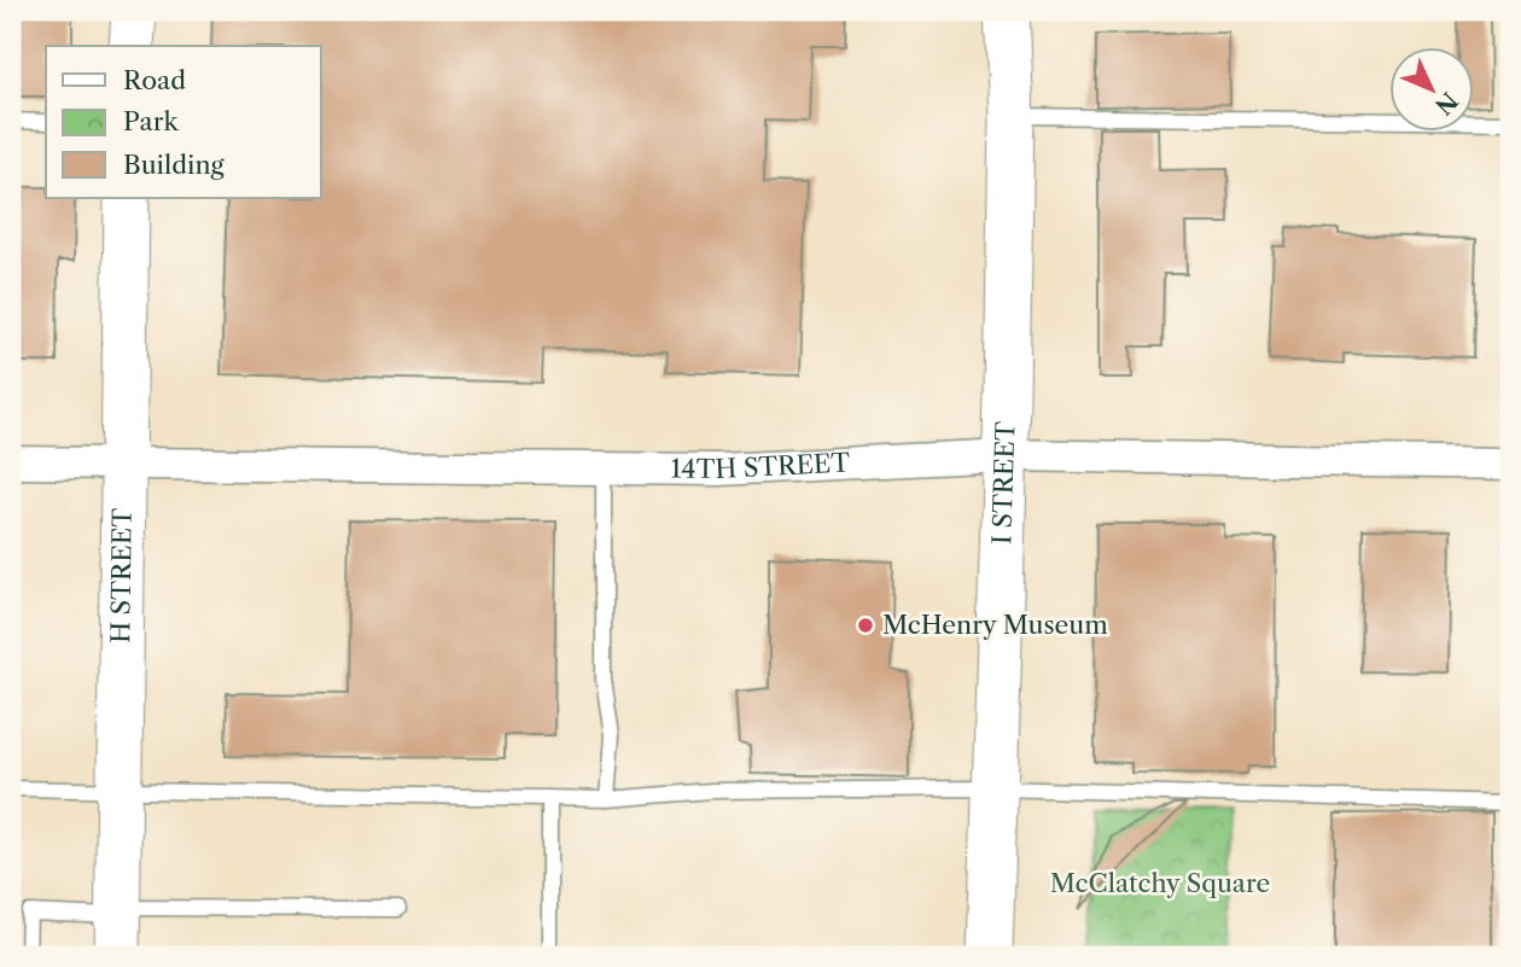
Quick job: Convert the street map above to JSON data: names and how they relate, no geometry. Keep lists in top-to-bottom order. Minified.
{"streets":{"street":["14TH STREET","I STREET","H STREET"]},"crossings":[["14TH STREET","I STREET"],["14TH STREET","H STREET"]],"parks":["McClatchy Square"],"places":["McHenry Museum"],"legend":["Road","Park","Building"],"north":"bottom right"}
